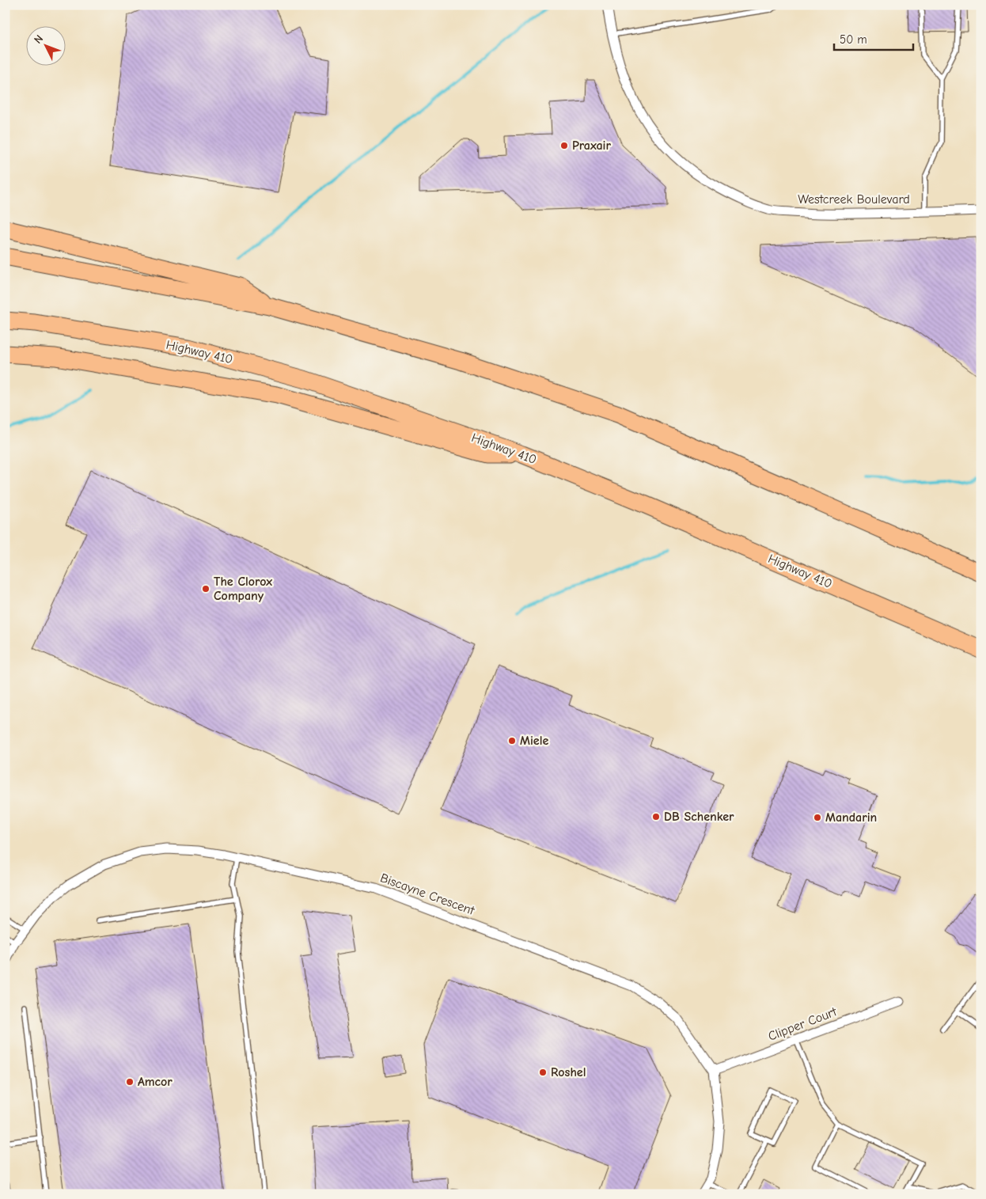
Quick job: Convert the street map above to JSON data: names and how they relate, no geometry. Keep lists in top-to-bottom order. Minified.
{"streets":{"highway":["Highway 410"],"street":["Westcreek Boulevard","Biscayne Crescent","Clipper Court"]},"crossings":[["Biscayne Crescent","Clipper Court"]],"places":["Praxair","The Clorox Company","Miele","DB Schenker","Mandarin","Roshel","Amcor"],"scale_bar":"50 m","north":"top left"}
